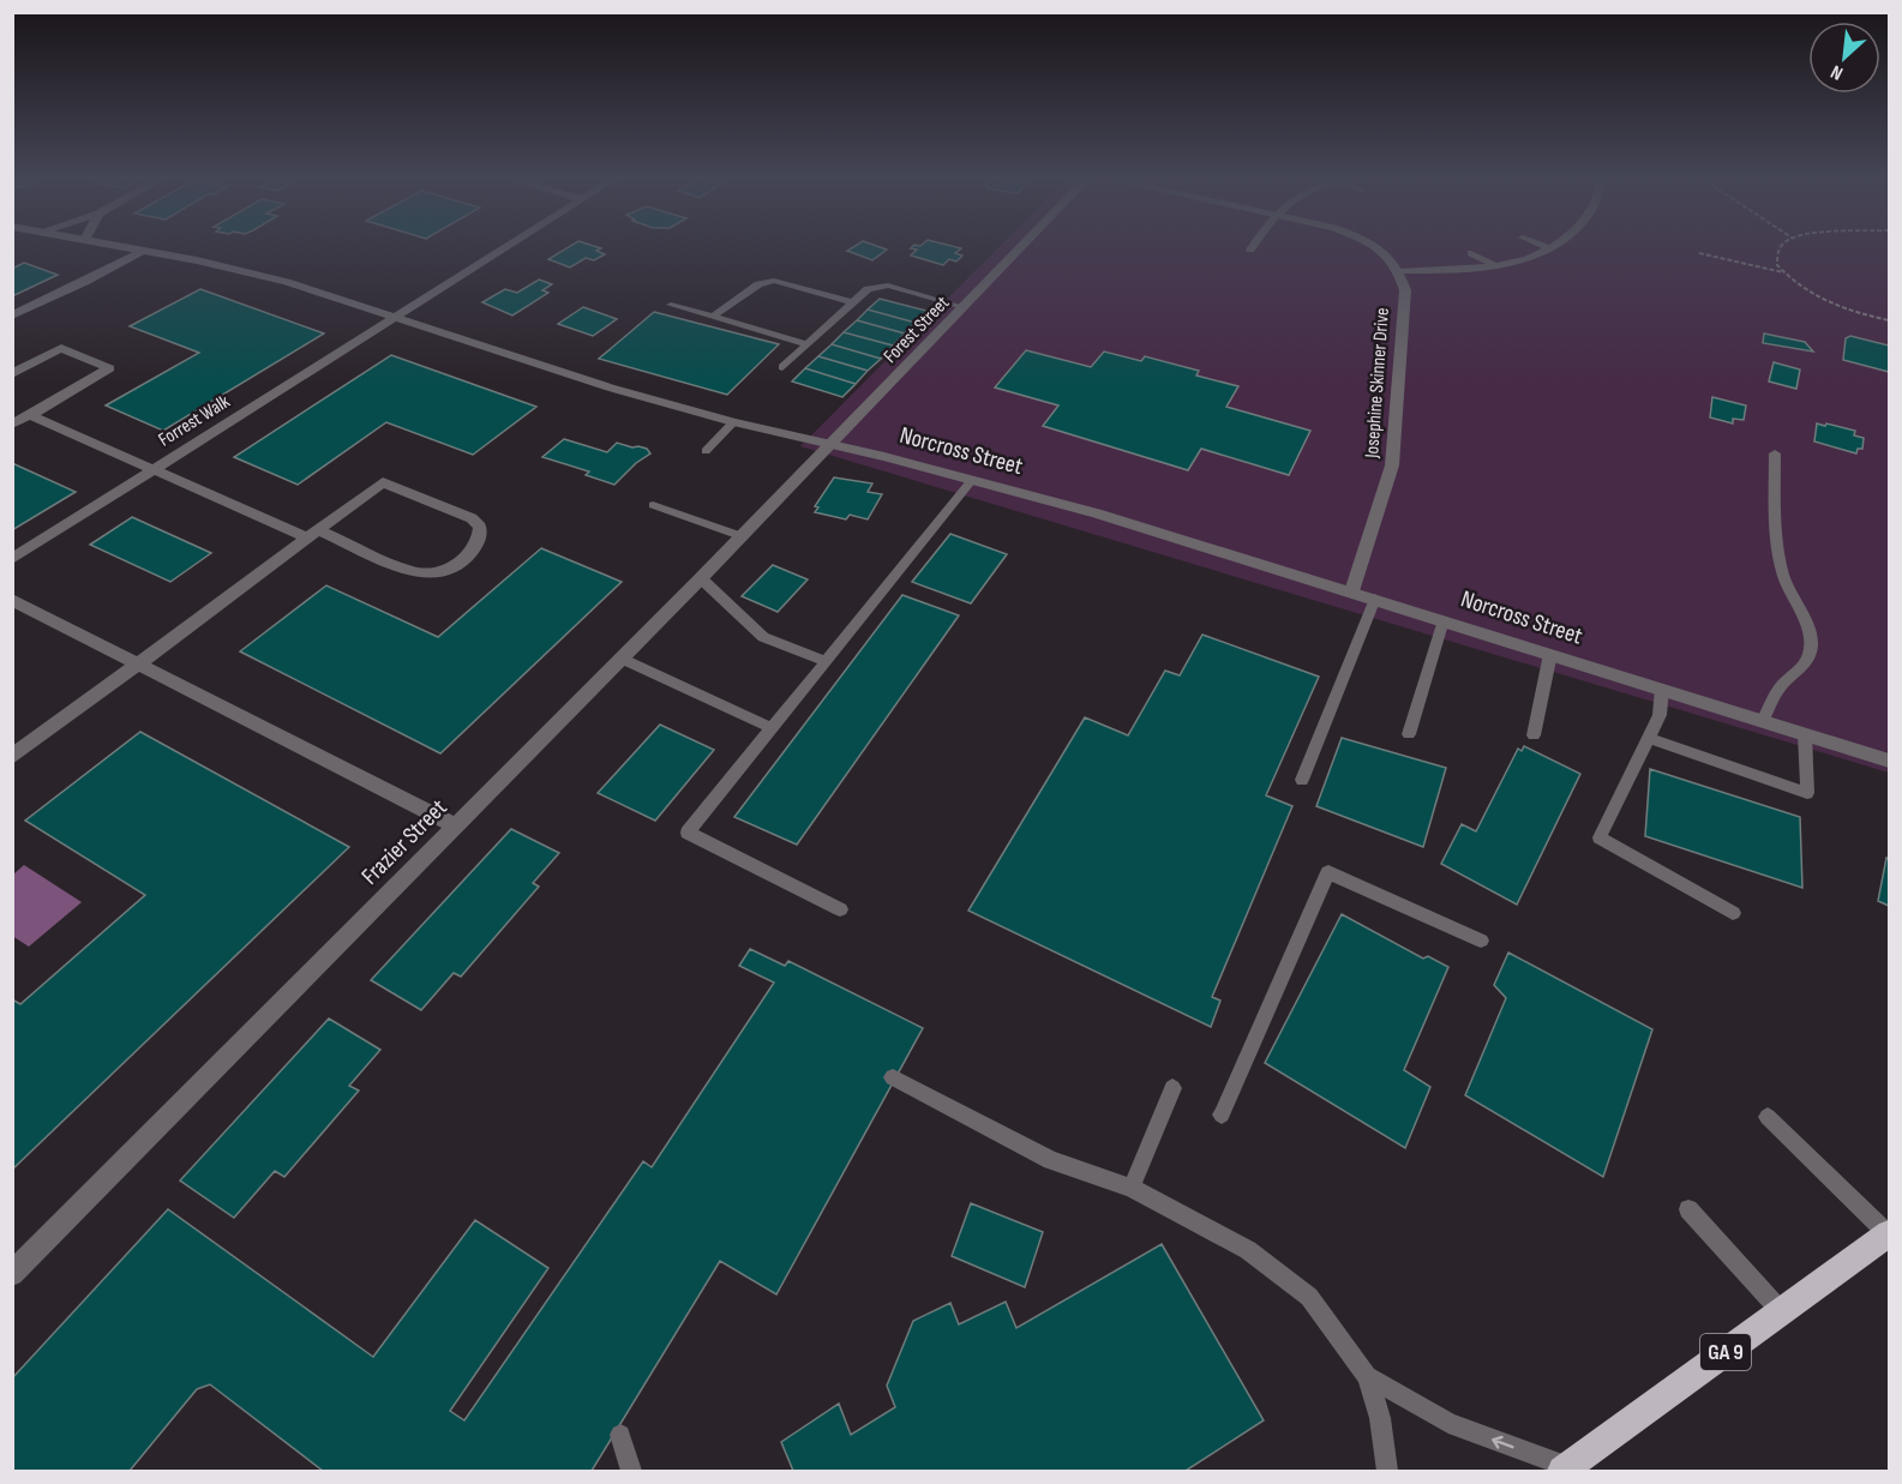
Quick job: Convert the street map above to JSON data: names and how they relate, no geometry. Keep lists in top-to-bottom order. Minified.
{"streets":{"highway":["GA 9"],"street":["Forest Street","Josephine Skinner Drive","Forrest Walk","Norcross Street","Frazier Street"]},"crossings":[["Forest Street","Norcross Street"],["Forest Street","Frazier Street"],["Josephine Skinner Drive","Norcross Street"],["Forrest Walk","Norcross Street"],["Norcross Street","Frazier Street"]],"north":"bottom left"}
